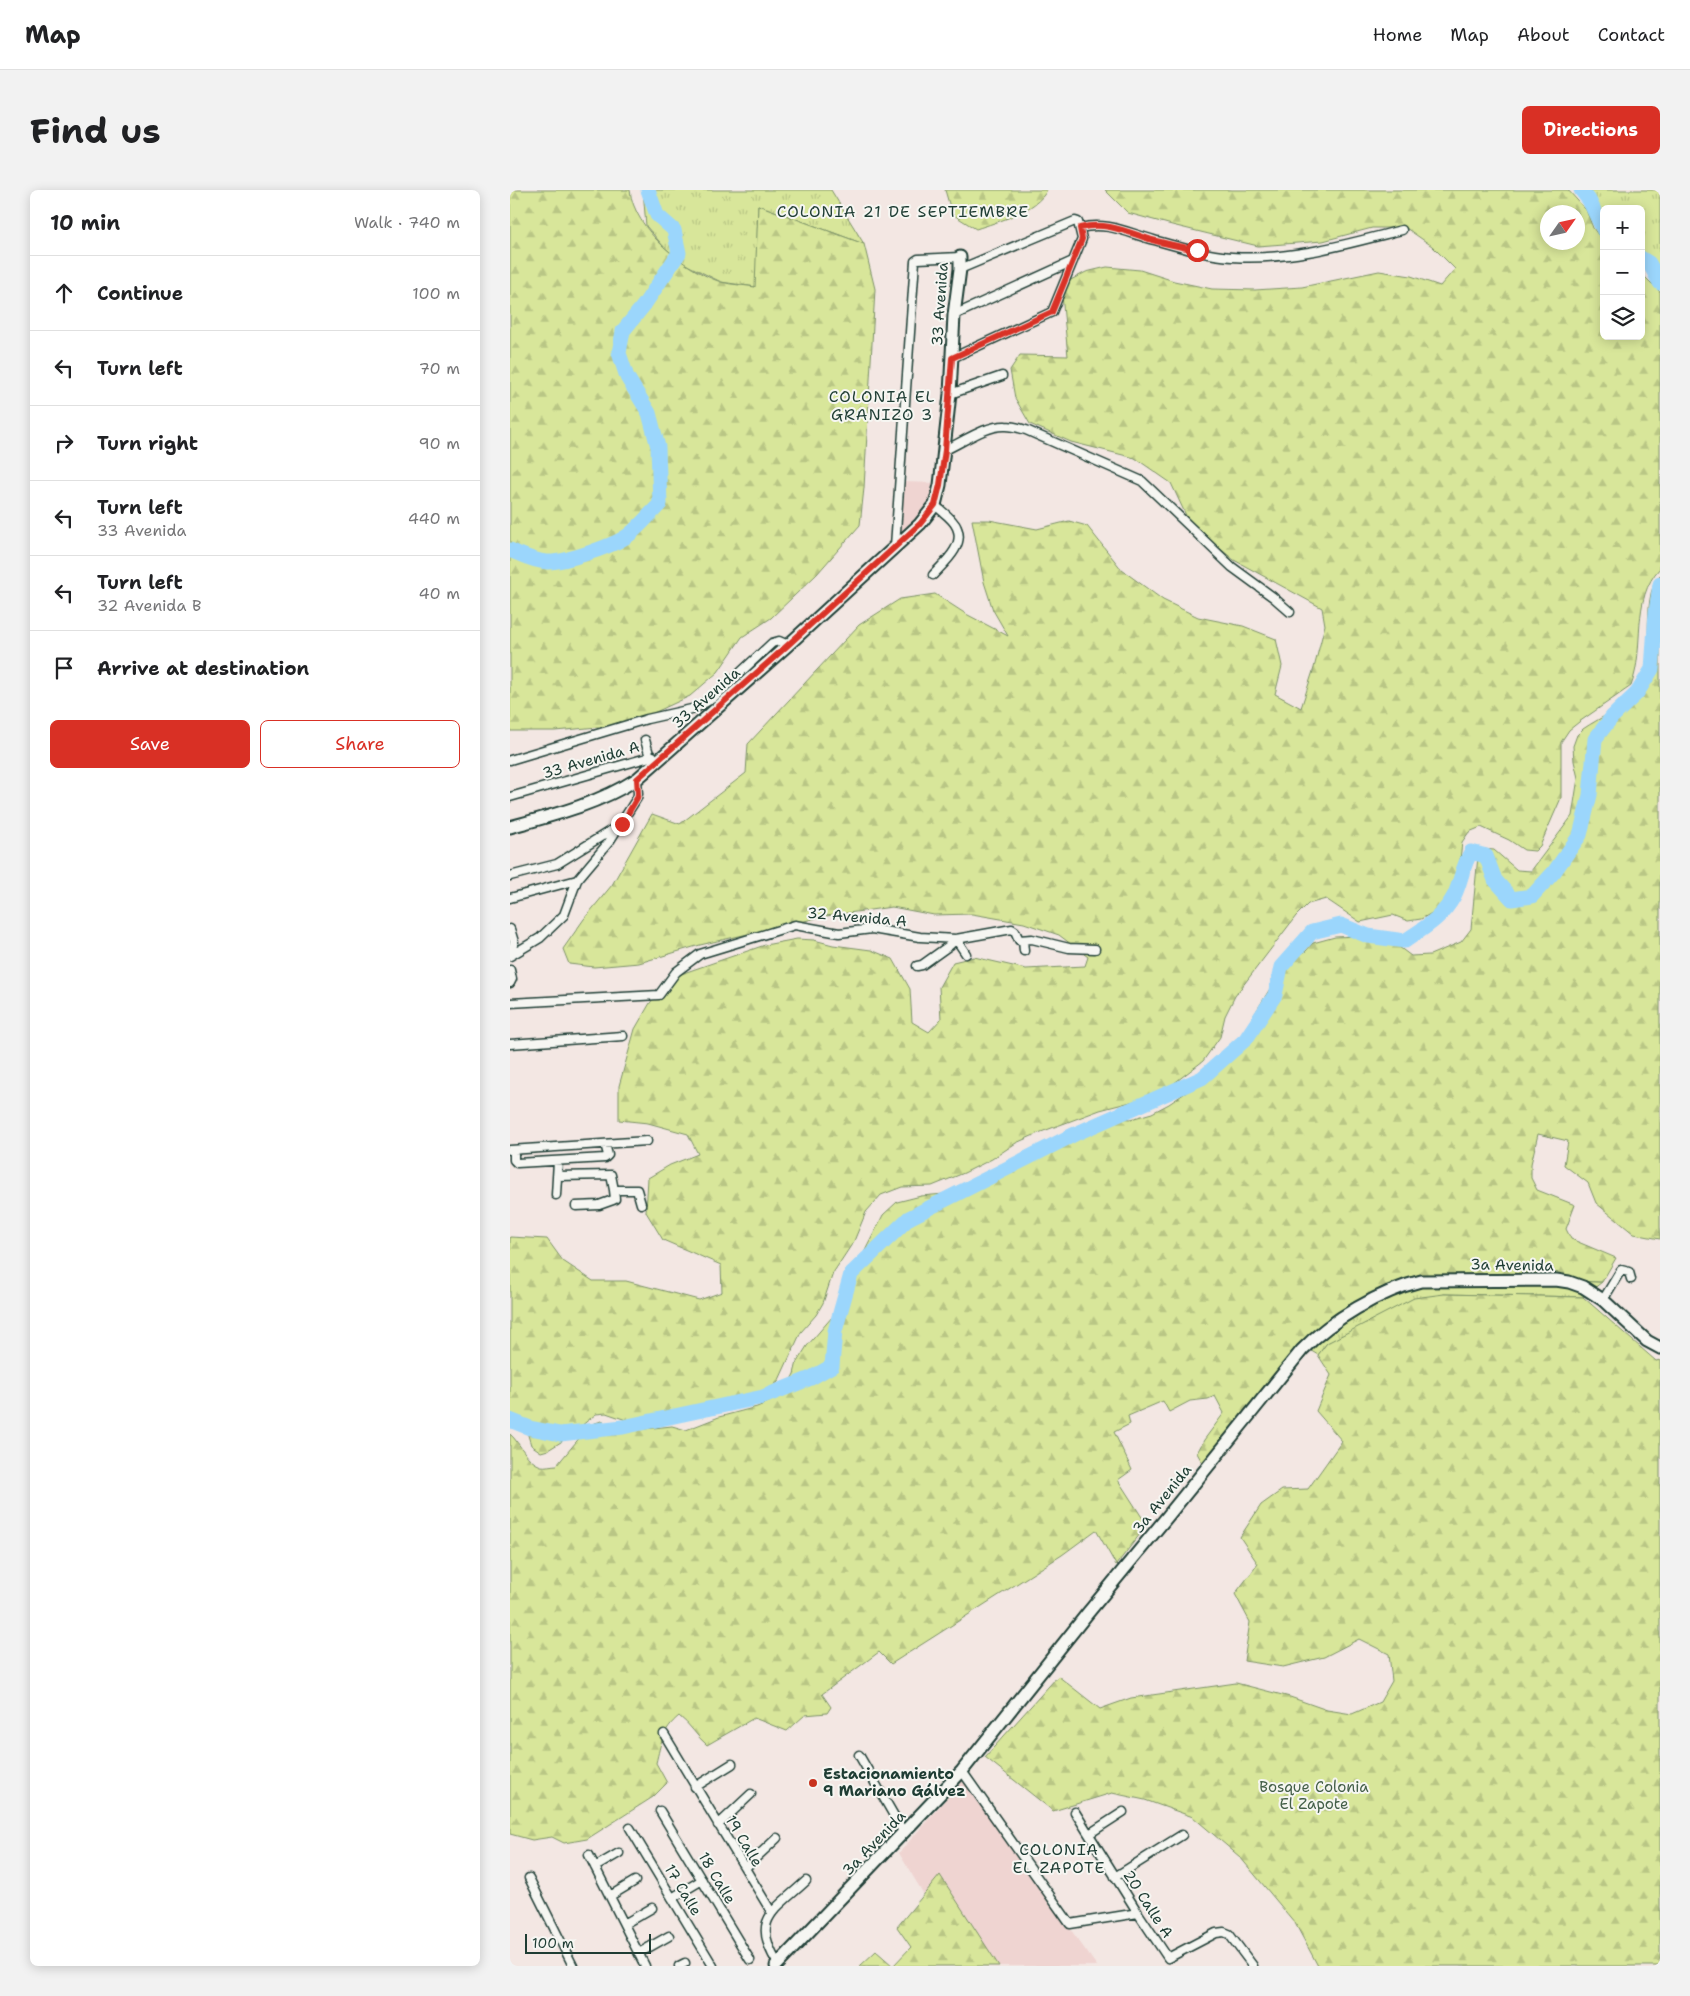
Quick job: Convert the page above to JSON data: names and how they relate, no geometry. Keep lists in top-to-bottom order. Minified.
{"streets":{"street":["33 Avenida","33 Avenida A","32 Avenida A","3a Avenida","19 Calle","18 Calle","17 Calle","20 Calle A"]},"crossings":[["33 Avenida","33 Avenida A"]],"districts":["COLONIA 21 DE SEPTIEMBRE","COLONIA EL GRANIZO 3","COLONIA EL ZAPOTE"],"parks":["Bosque Colonia El Zapote"],"places":["Estacionamiento 9 Mariano Gálvez"],"scale_bar":"100 m","north":"top right","page":{"header":"Map","nav":["Home","Map","About","Contact"],"buttons":["Directions",["Save","Share"]],"title":"Find us","heading":["10 min","Walk · 740 m"],"map_buttons":["+","−"],"list":[["Continue","100 m"],["Turn left","70 m"],["Turn right","90 m"],["Turn left","33 Avenida","440 m"],["Turn left","32 Avenida B","40 m"],"Arrive at destination"],"scale":"100 m"}}
